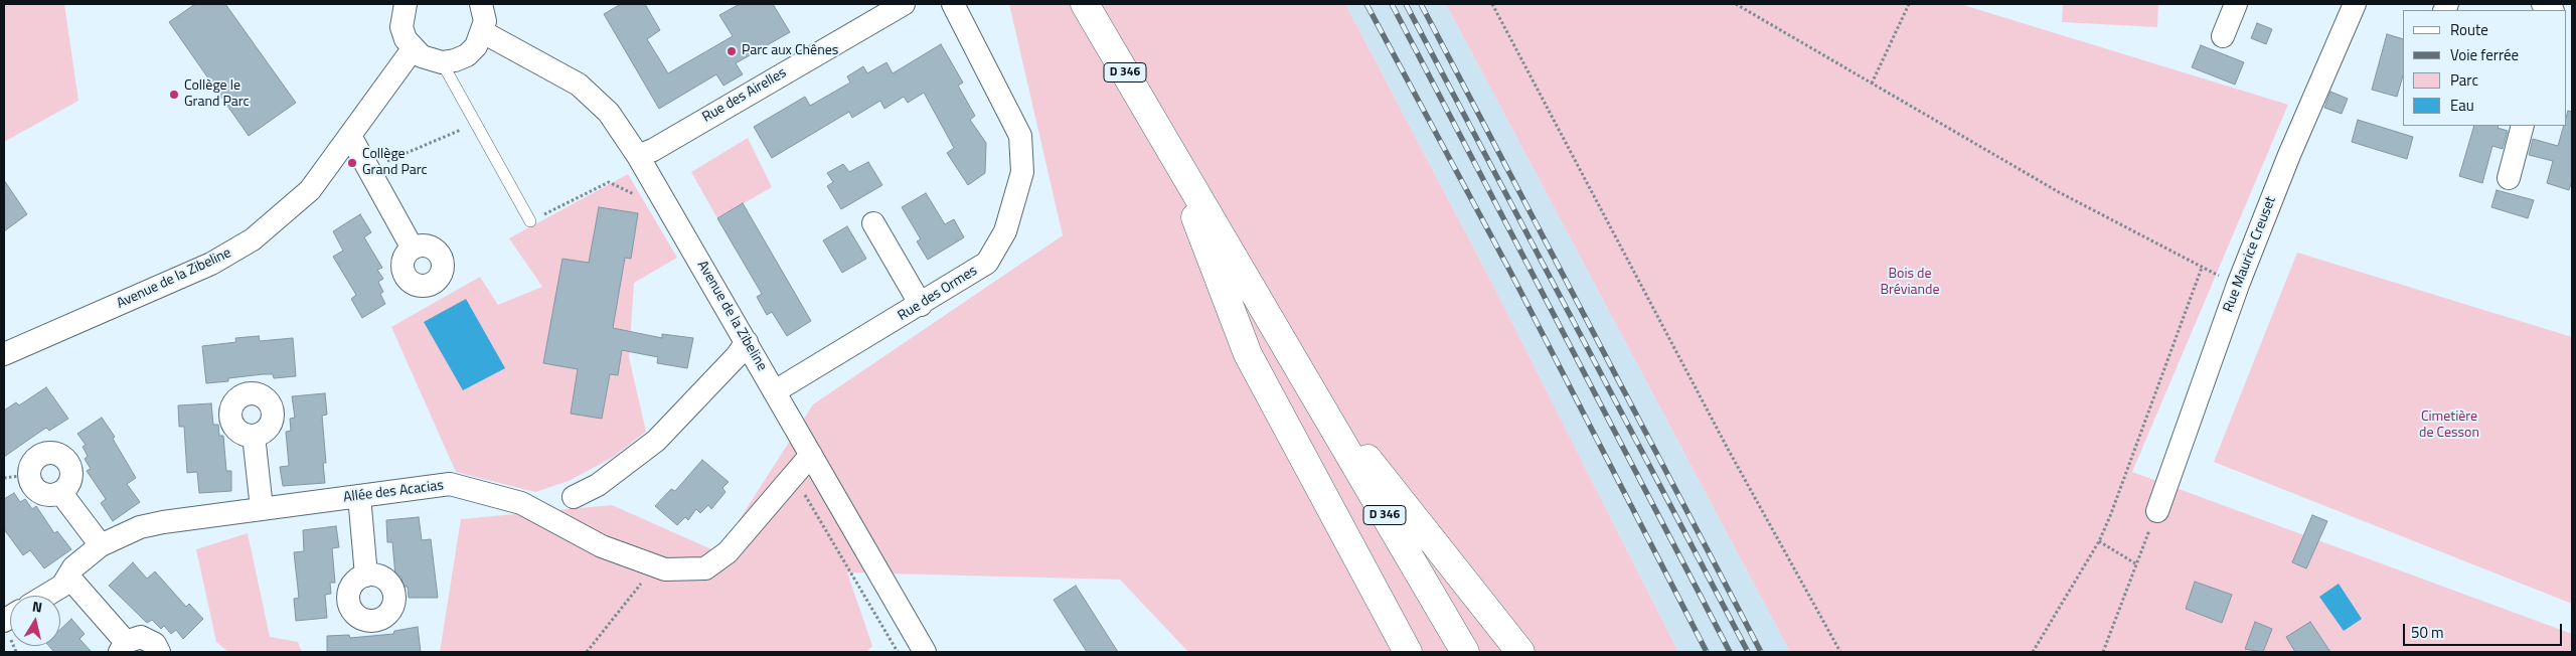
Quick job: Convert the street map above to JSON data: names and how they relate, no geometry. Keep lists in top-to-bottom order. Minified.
{"streets":{"main road":["D 346"],"street":["Rue des Airelles","Rue Maurice Creuset","Avenue de la Zibeline","Rue des Ormes","Allée des Acacias"]},"crossings":[["Rue des Airelles","Avenue de la Zibeline"],["Avenue de la Zibeline","Rue des Ormes"],["Avenue de la Zibeline","Allée des Acacias"]],"parks":["Bois de Bréviande","Cimetière de Cesson"],"places":["Parc aux Chênes","Collège le Grand Parc","Collège Grand Parc"],"legend":["Route","Voie ferrée","Parc","Eau"],"scale_bar":"50 m","north":"top"}
